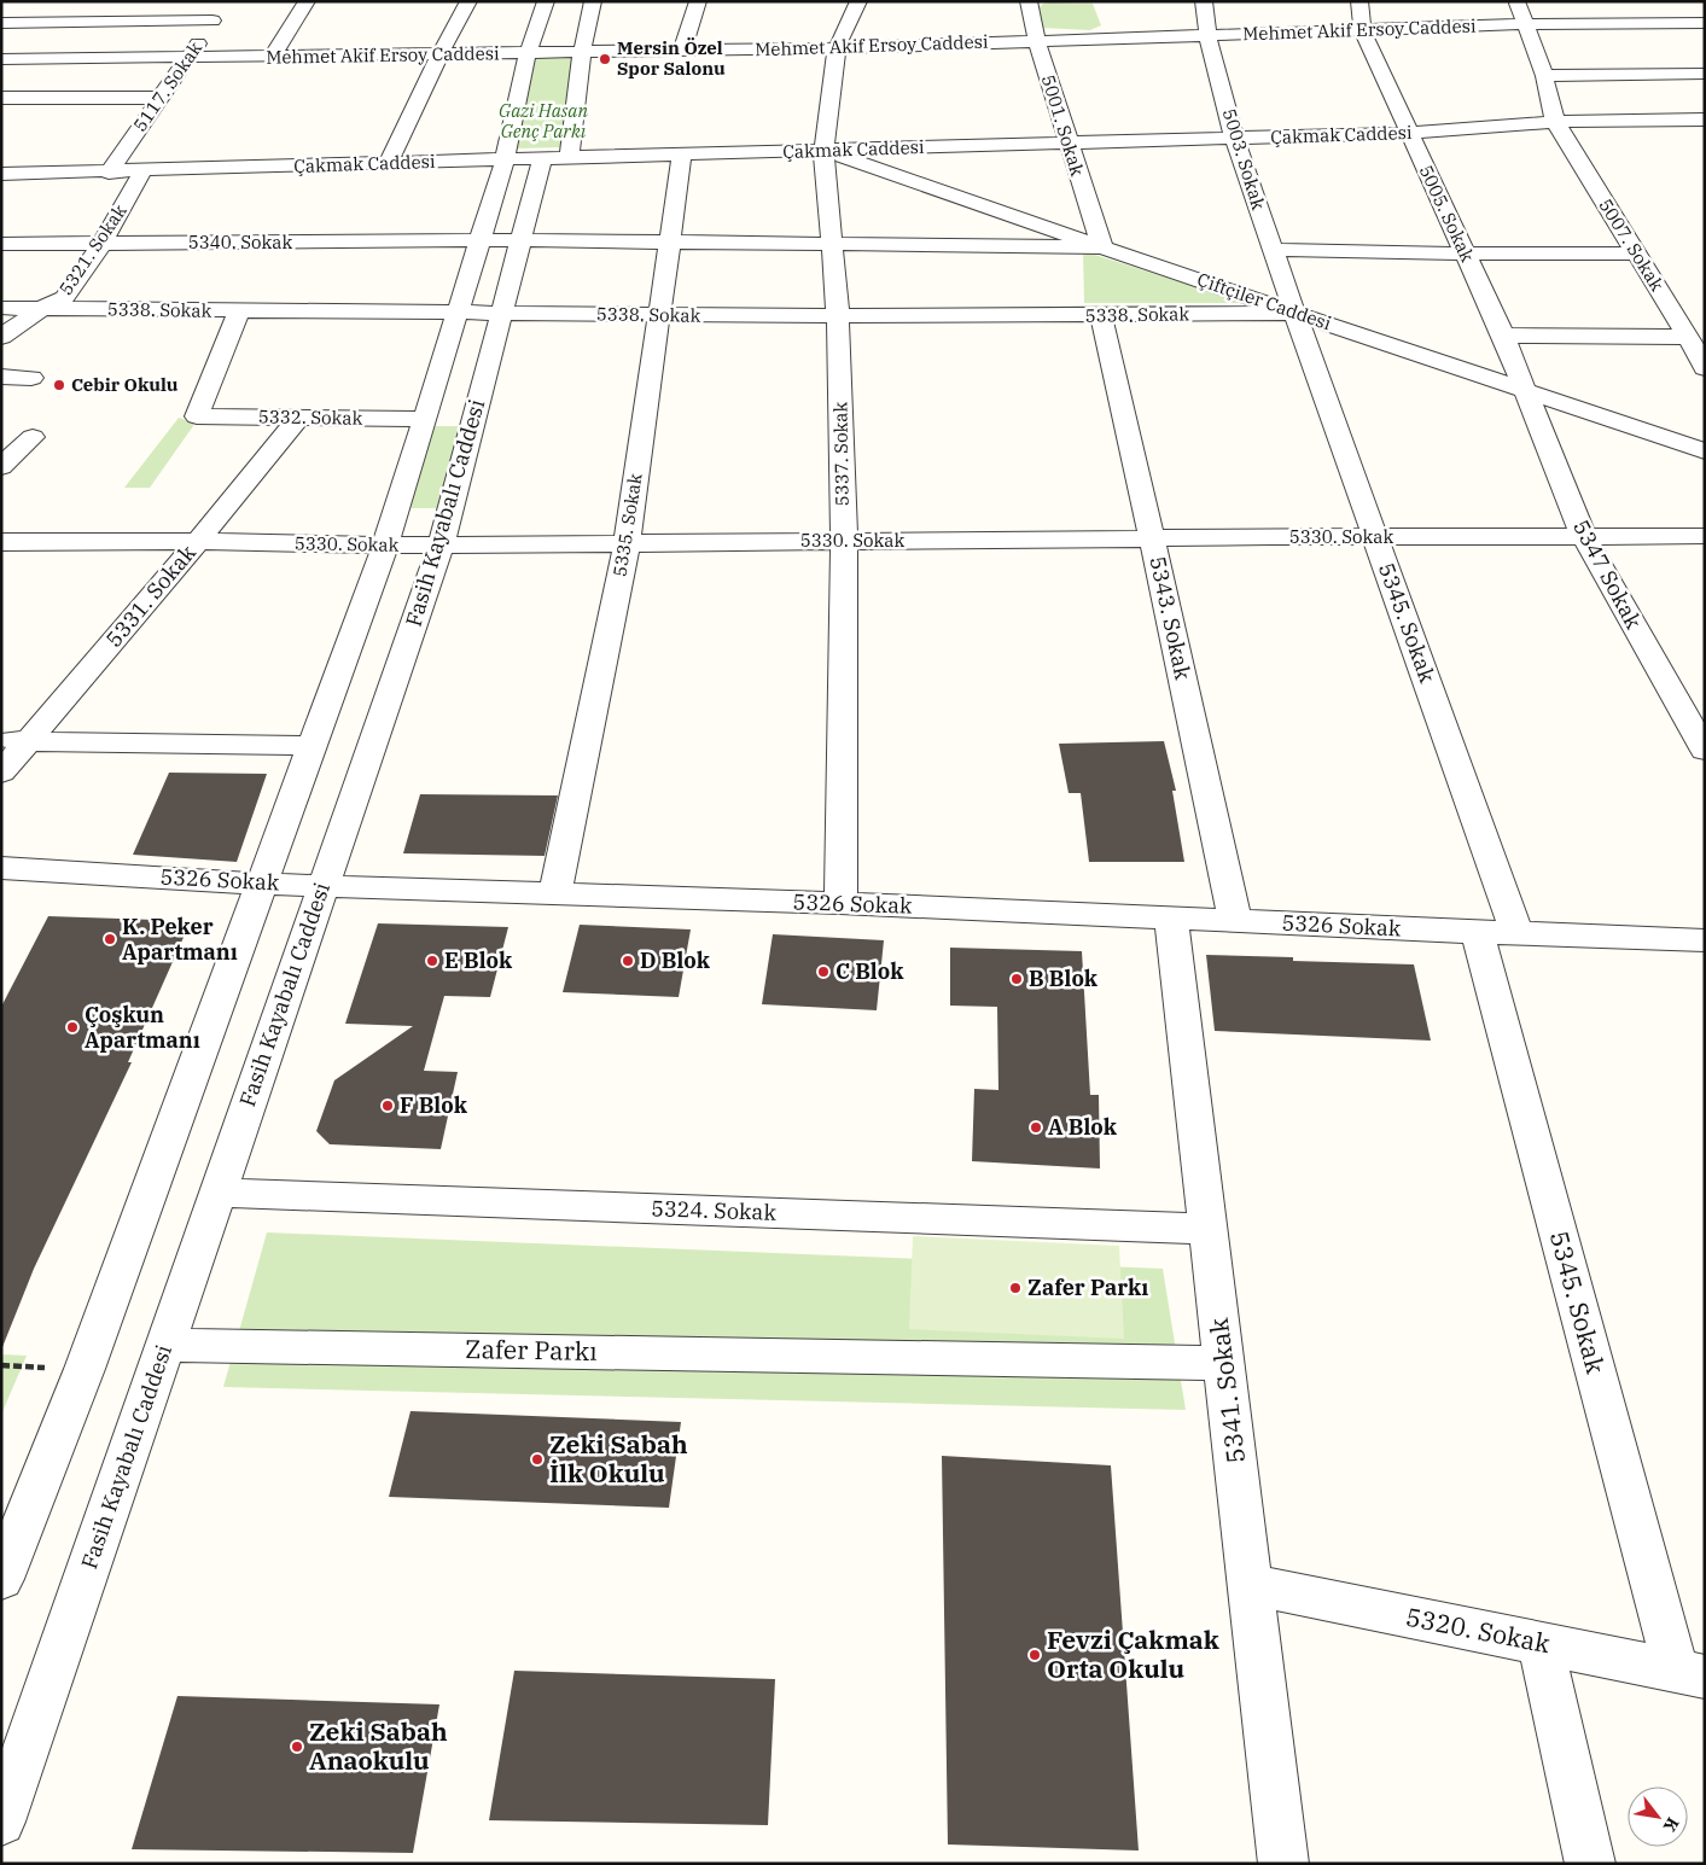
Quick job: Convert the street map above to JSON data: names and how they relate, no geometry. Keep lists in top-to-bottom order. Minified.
{"streets":{"street":["Mehmet Akif Ersoy Caddesi","5117. Sokak","5001. Sokak","Çakmak Caddesi","5003. Sokak","5005. Sokak","5340. Sokak","5007. Sokak","5321. Sokak","Çiftçiler Caddesi","5338. Sokak","5332. Sokak","5337. Sokak","Fasih Kayabalı Caddesi","5335. Sokak","5330. Sokak","5347 Sokak","5331. Sokak","5343. Sokak","5345. Sokak","5326 Sokak","5324. Sokak","Zafer Parkı","5341. Sokak","5320. Sokak"]},"crossings":[["Mehmet Akif Ersoy Caddesi","5117. Sokak"],["Mehmet Akif Ersoy Caddesi","5001. Sokak"],["Mehmet Akif Ersoy Caddesi","5003. Sokak"],["Mehmet Akif Ersoy Caddesi","5005. Sokak"],["Mehmet Akif Ersoy Caddesi","5007. Sokak"],["Mehmet Akif Ersoy Caddesi","5337. Sokak"],["Mehmet Akif Ersoy Caddesi","Fasih Kayabalı Caddesi"],["5117. Sokak","Çakmak Caddesi"],["5001. Sokak","Çakmak Caddesi"],["5001. Sokak","5340. Sokak"],["5001. Sokak","Çiftçiler Caddesi"],["Çakmak Caddesi","5003. Sokak"],["Çakmak Caddesi","5005. Sokak"],["Çakmak Caddesi","5007. Sokak"],["Çakmak Caddesi","5321. Sokak"],["Çakmak Caddesi","Çiftçiler Caddesi"],["Çakmak Caddesi","5337. Sokak"],["Çakmak Caddesi","Fasih Kayabalı Caddesi"],["Çakmak Caddesi","5335. Sokak"],["5003. Sokak","Çiftçiler Caddesi"],["5003. Sokak","5338. Sokak"],["5003. Sokak","5345. Sokak"],["5005. Sokak","Çiftçiler Caddesi"],["5005. Sokak","5347 Sokak"],["5340. Sokak","5321. Sokak"],["5340. Sokak","Çiftçiler Caddesi"],["5340. Sokak","5337. Sokak"],["5340. Sokak","Fasih Kayabalı Caddesi"],["5340. Sokak","5335. Sokak"],["5321. Sokak","5338. Sokak"],["Çiftçiler Caddesi","5338. Sokak"],["Çiftçiler Caddesi","5337. Sokak"],["Çiftçiler Caddesi","5347 Sokak"],["Çiftçiler Caddesi","5345. Sokak"],["5338. Sokak","5332. Sokak"],["5338. Sokak","5337. Sokak"],["5338. Sokak","Fasih Kayabalı Caddesi"],["5338. Sokak","5335. Sokak"],["5338. Sokak","5343. Sokak"],["5338. Sokak","5345. Sokak"],["5332. Sokak","5331. Sokak"],["5337. Sokak","5330. Sokak"],["5337. Sokak","5326 Sokak"],["Fasih Kayabalı Caddesi","5330. Sokak"],["Fasih Kayabalı Caddesi","5326 Sokak"],["Fasih Kayabalı Caddesi","5324. Sokak"],["Fasih Kayabalı Caddesi","Zafer Parkı"],["5335. Sokak","5330. Sokak"],["5335. Sokak","5326 Sokak"],["5330. Sokak","5347 Sokak"],["5330. Sokak","5331. Sokak"],["5330. Sokak","5343. Sokak"],["5330. Sokak","5345. Sokak"],["5343. Sokak","5326 Sokak"],["5345. Sokak","5326 Sokak"],["5345. Sokak","5320. Sokak"],["5326 Sokak","5341. Sokak"],["5324. Sokak","5341. Sokak"],["Zafer Parkı","5341. Sokak"],["5341. Sokak","5320. Sokak"]],"parks":["Gazi Hasan Genç Parkı"],"places":["Mersin Özel Spor Salonu","Cebir Okulu","K. Peker Apartmanı","E Blok","D Blok","C Blok","B Blok","Çoşkun Apartmanı","F Blok","A Blok","Zafer Parkı","Zeki Sabah İlk Okulu","Fevzi Çakmak Orta Okulu","Zeki Sabah Anaokulu"],"north":"bottom right"}
